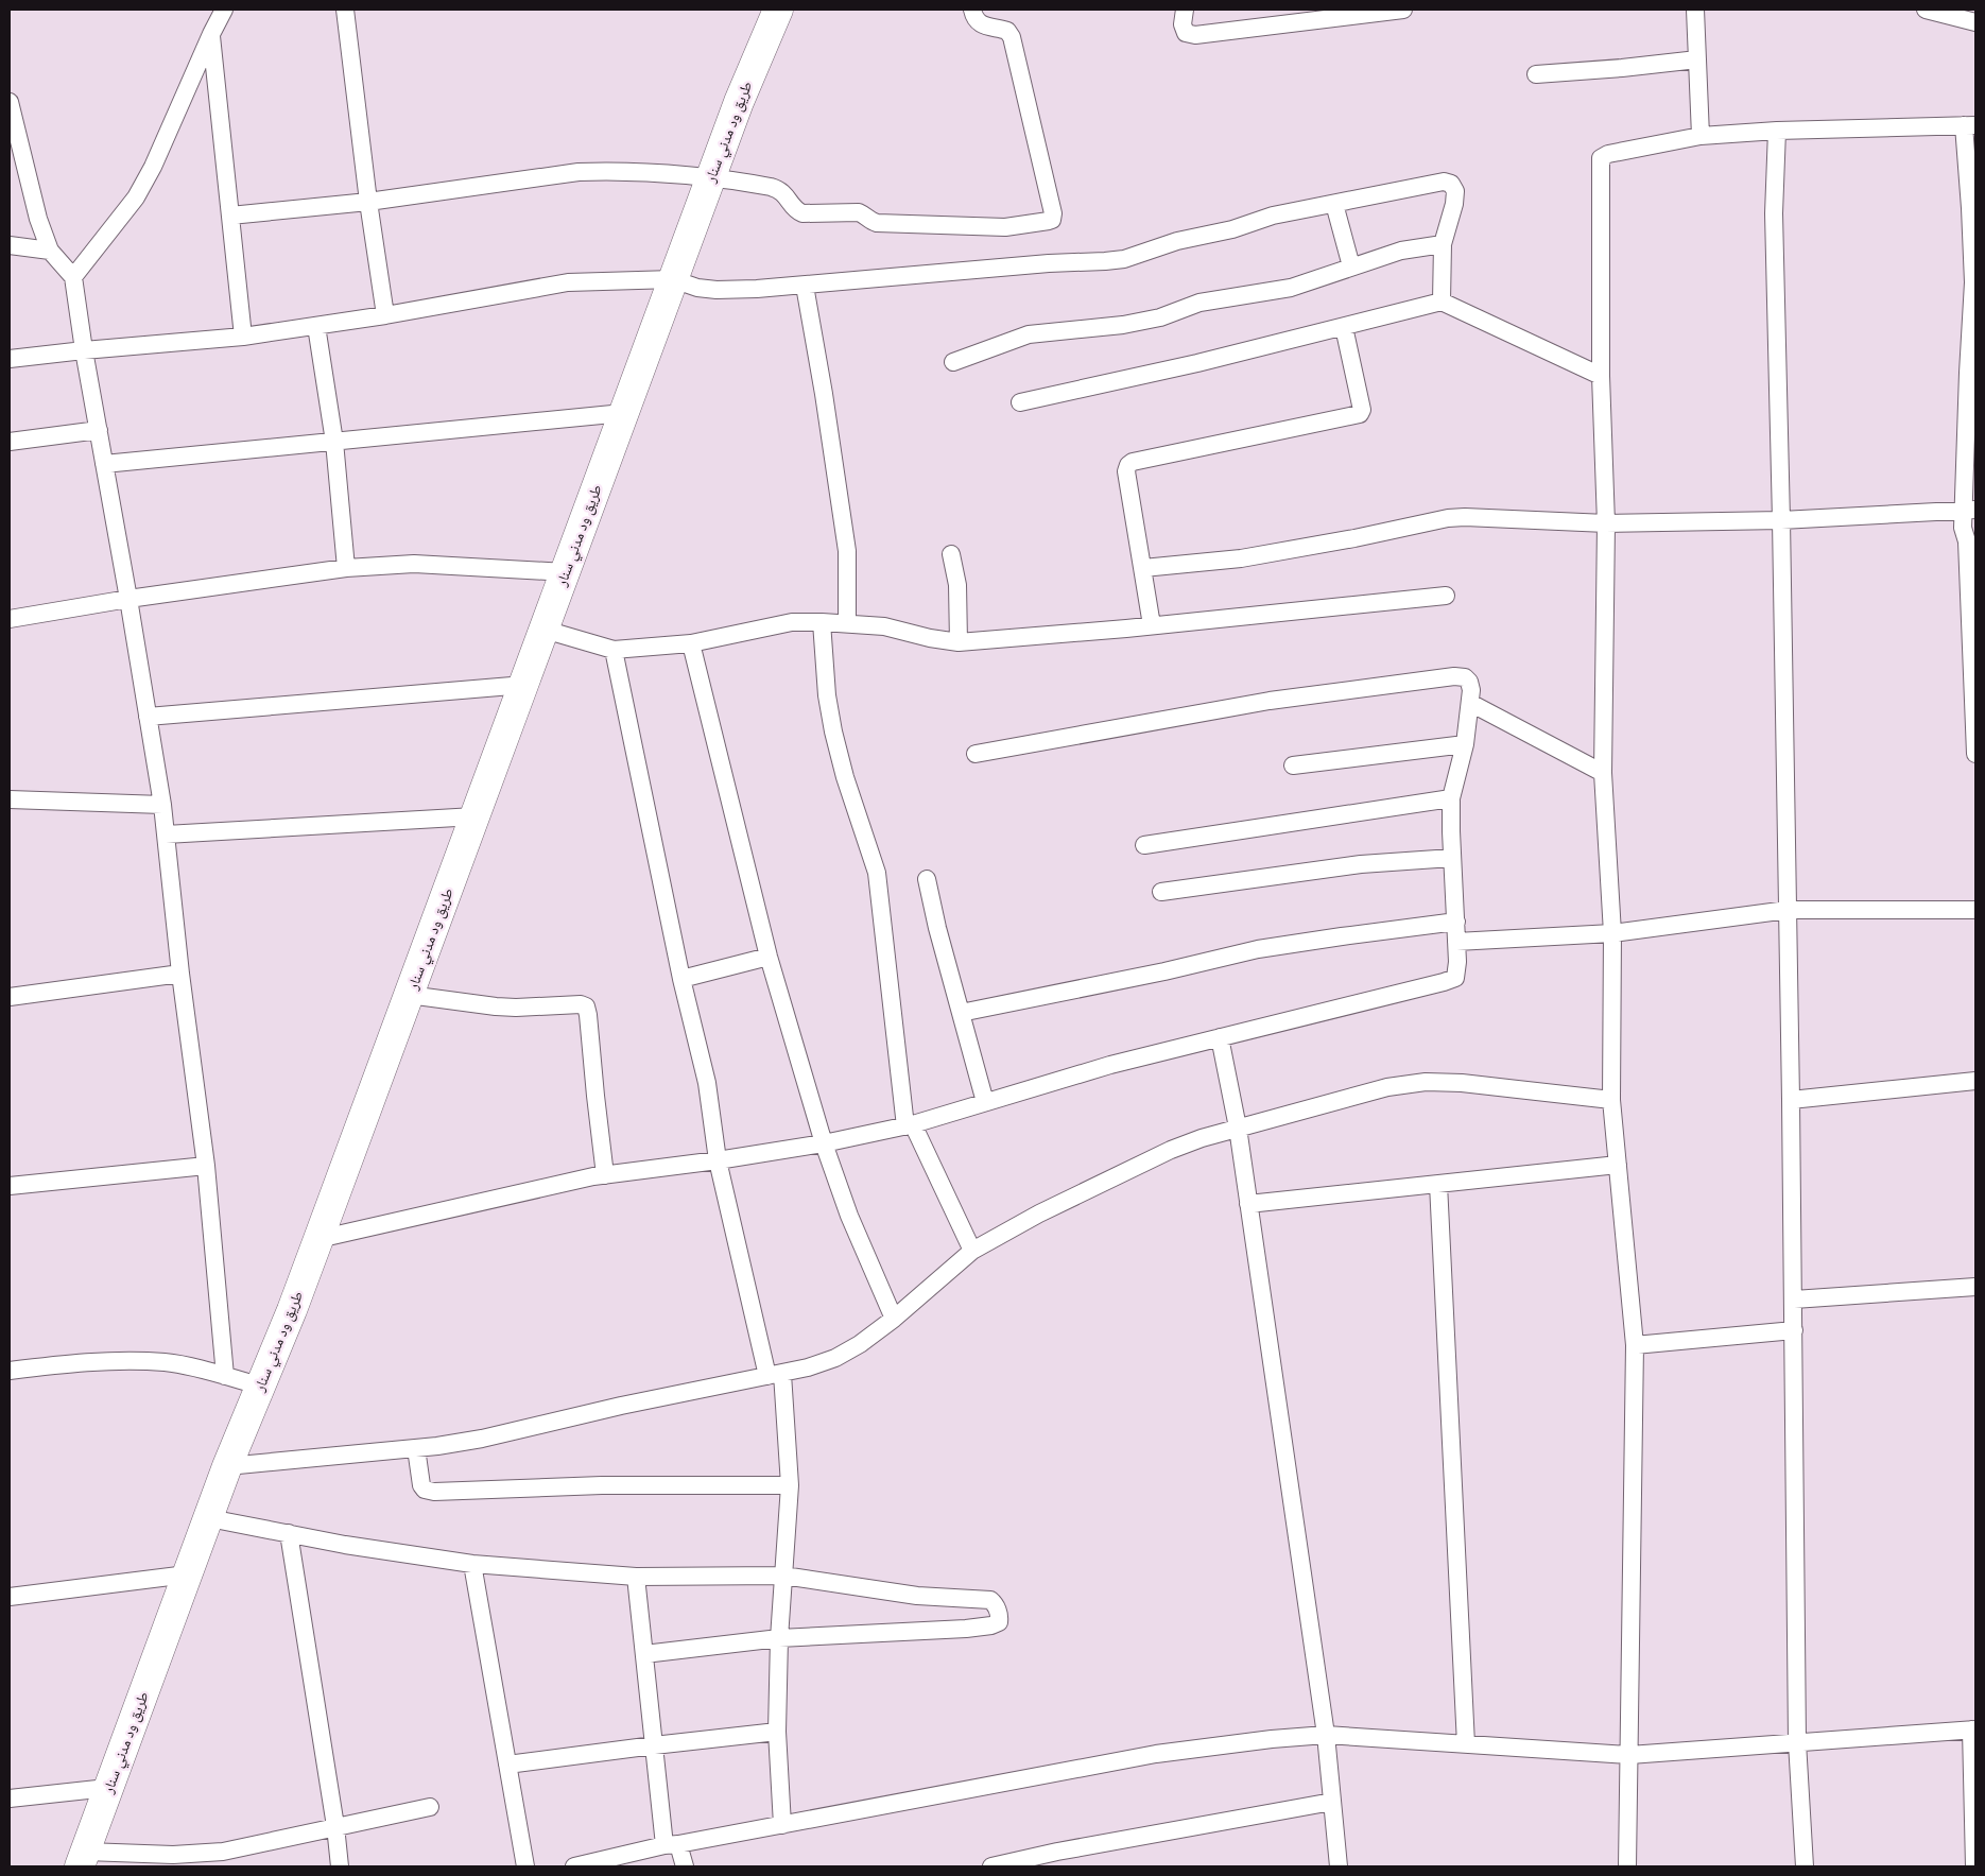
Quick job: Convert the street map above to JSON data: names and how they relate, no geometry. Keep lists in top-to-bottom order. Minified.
{"streets":{"highway":["طريق ود مدني سنار"]}}
